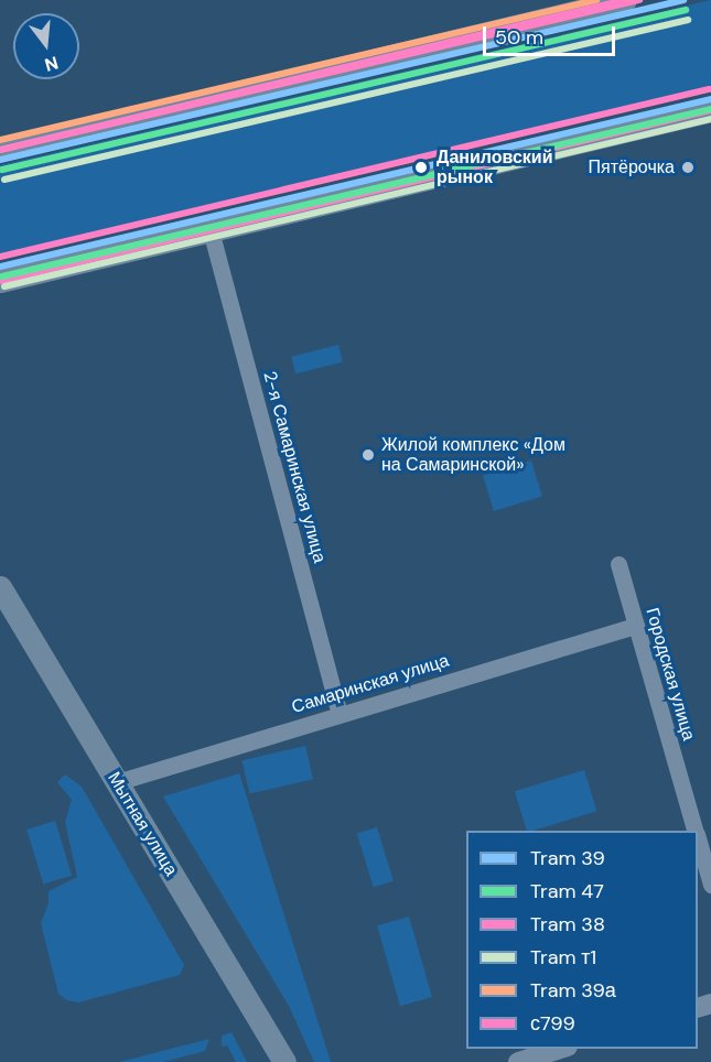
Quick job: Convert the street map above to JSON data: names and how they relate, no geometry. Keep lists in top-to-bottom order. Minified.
{"streets":{"main road":["Мытная улица"],"street":["2-я Самаринская улица","Городская улица","Самаринская улица"]},"crossings":[["2-я Самаринская улица","Самаринская улица"],["Городская улица","Самаринская улица"],["Самаринская улица","Мытная улица"]],"places":["Даниловский рынок","Пятёрочка","Жилой комплекс «Дом на Самаринской»"],"lines":["tram line 39","tram line 38","tram line 39а","transit line с799","tram line 47","tram line т1"],"legend":["Tram 39","Tram 47","Tram 38","Tram т1","Tram 39а","с799"],"scale_bar":"50 m","north":"bottom"}
